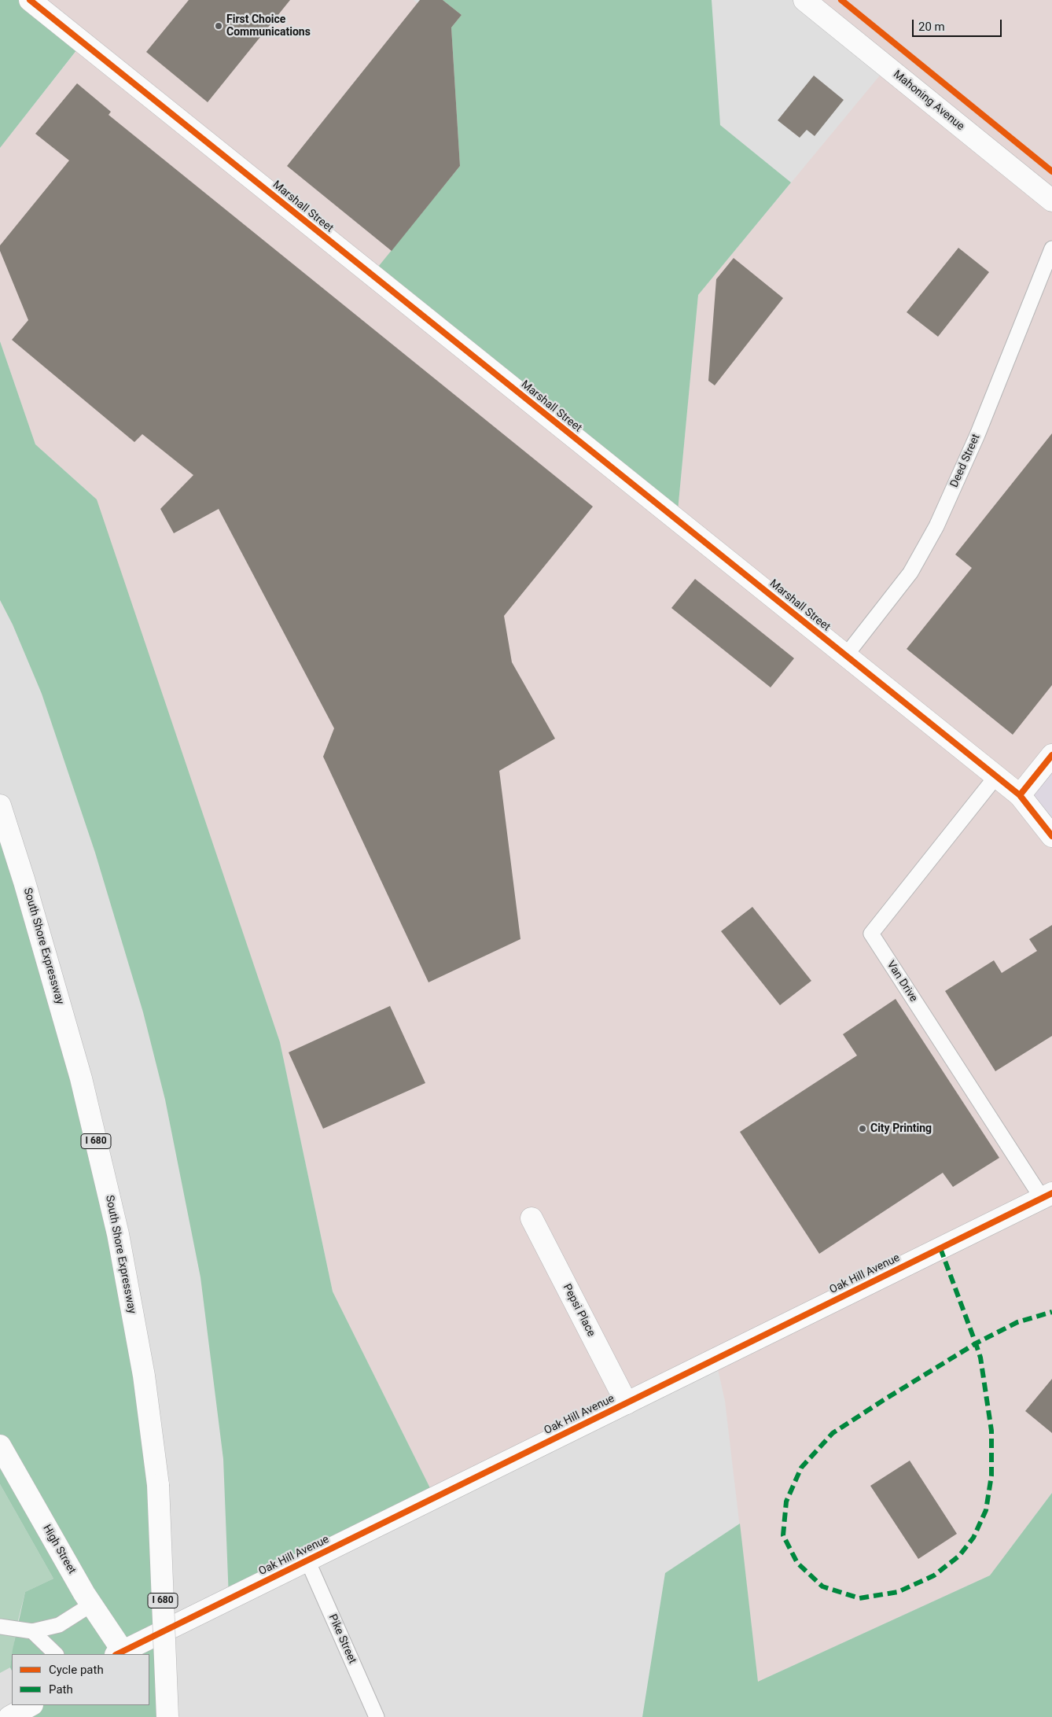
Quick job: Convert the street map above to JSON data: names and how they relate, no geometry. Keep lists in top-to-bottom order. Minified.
{"streets":{"main road":["Mahoning Avenue","Marshall Street","South Shore Expressway","I 680","Oak Hill Avenue","Pepsi Place","High Street"],"lane":["Deed Street","Van Drive","Pike Street"]},"crossings":[["Marshall Street","Deed Street"],["Marshall Street","Van Drive"],["Van Drive","Oak Hill Avenue"],["Oak Hill Avenue","Pepsi Place"],["Oak Hill Avenue","High Street"],["Oak Hill Avenue","Pike Street"]],"places":["First Choice Communications","City Printing"],"legend":["Cycle path","Path"],"scale_bar":"20 m"}
